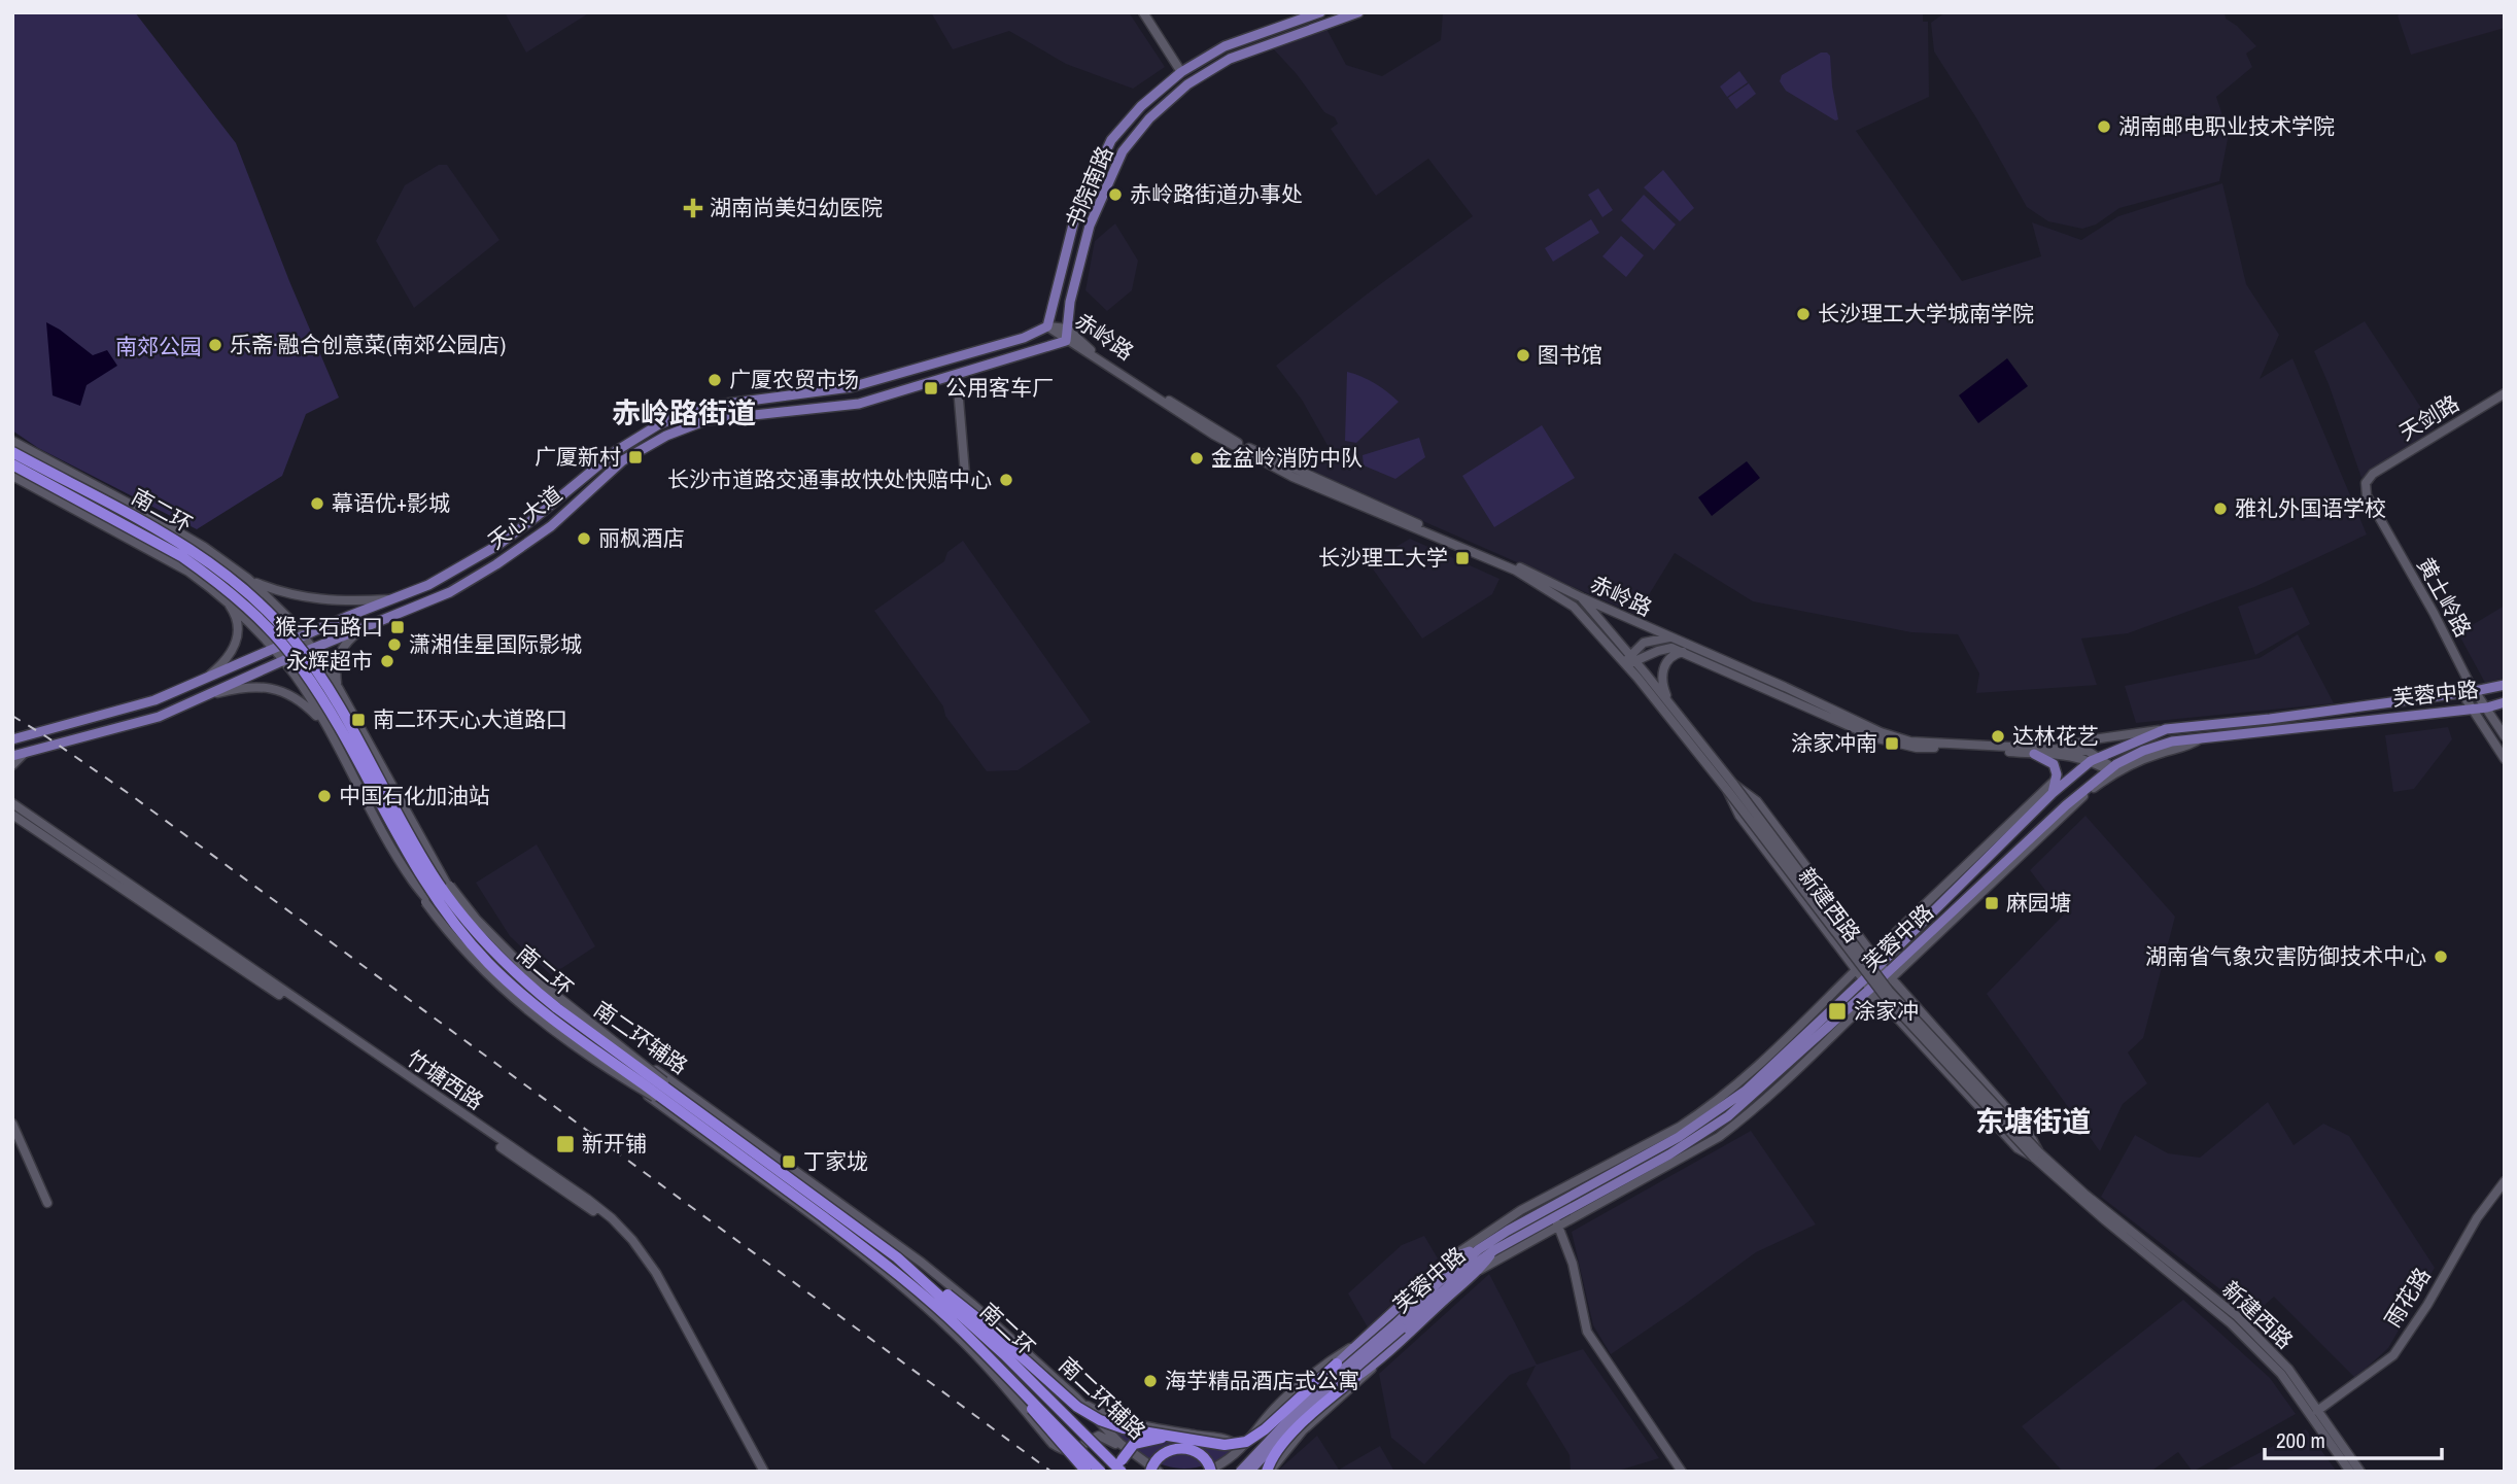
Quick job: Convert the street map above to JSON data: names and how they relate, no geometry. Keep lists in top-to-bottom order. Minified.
{"streets":{"highway":["南二环"],"main road":["书院南路","赤岭路","天剑路","天心大道","黄土岭路","芙蓉中路","新建西路","南二环辅路","竹塘西路","雨花路"]},"crossings":[["书院南路","赤岭路"],["书院南路","天心大道"],["赤岭路","天心大道"],["赤岭路","芙蓉中路"],["赤岭路","新建西路"],["天剑路","黄土岭路"],["天心大道","南二环辅路"],["黄土岭路","芙蓉中路"],["芙蓉中路","新建西路"],["新建西路","雨花路"]],"districts":["赤岭路街道","东塘街道"],"parks":["南郊公园"],"places":{"other":["湖南邮电职业技术学院","赤岭路街道办事处","长沙理工大学城南学院","乐斋·融合创意菜(南郊公园店)","图书馆","广厦农贸市场","金盆岭消防中队","长沙市道路交通事故快处快赔中心","幕语优+影城","雅礼外国语学校","丽枫酒店","潇湘佳星国际影城","永辉超市","达林花艺","中国石化加油站","湖南省气象灾害防御技术中心","海芋精品酒店式公寓"],"health":["湖南尚美妇幼医院"],"transit":["公用客车厂","广厦新村","长沙理工大学","猴子石路口","南二环天心大道路口","涂家冲南","麻园塘","涂家冲","新开铺","丁家垅"]},"scale_bar":"200 m"}
